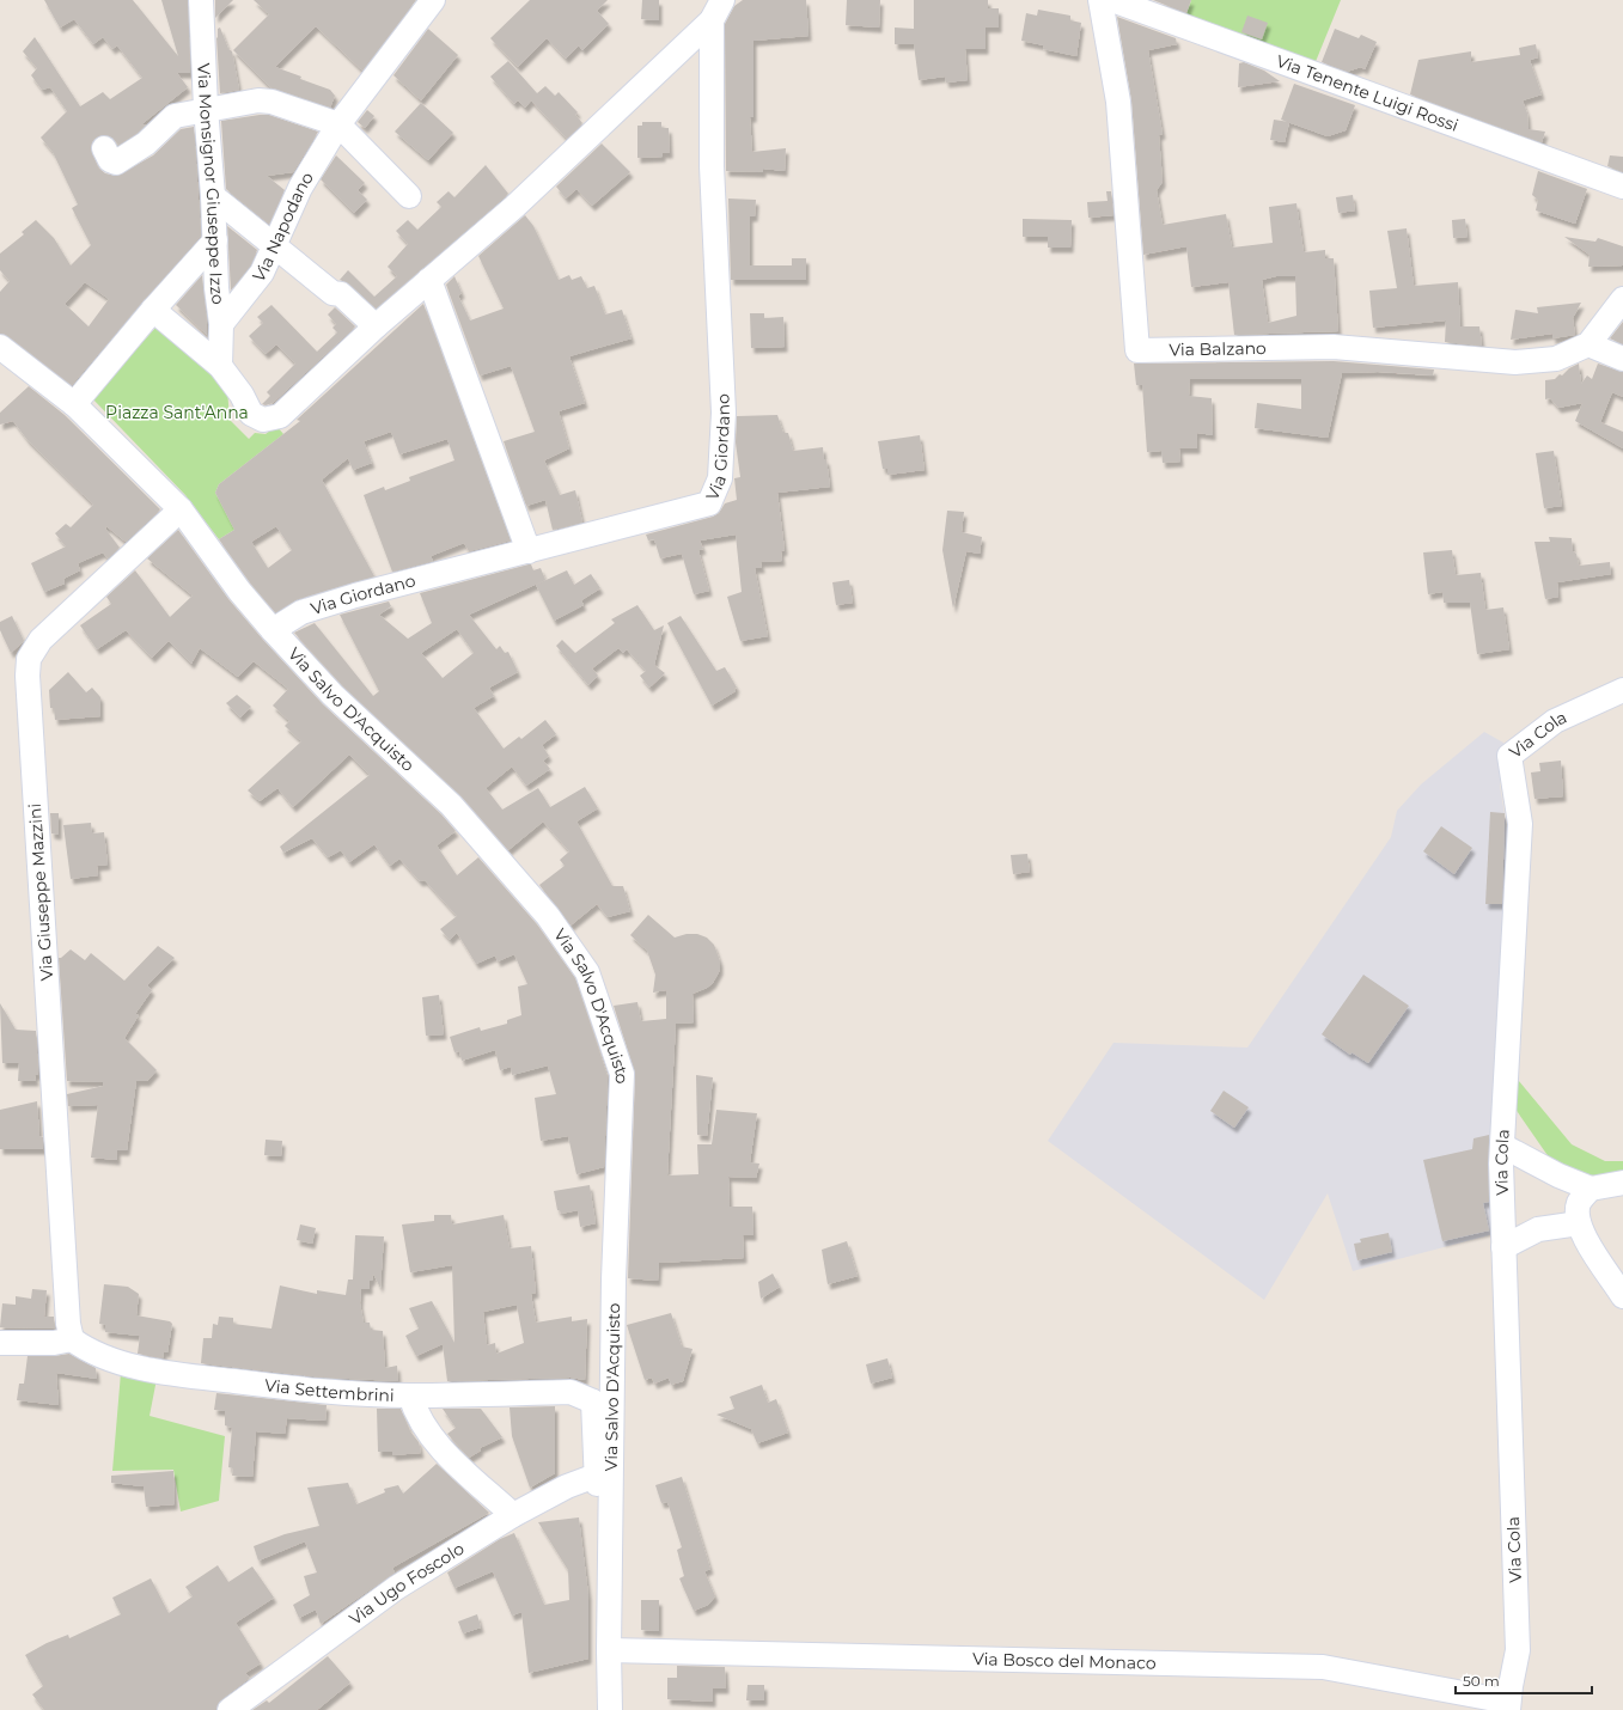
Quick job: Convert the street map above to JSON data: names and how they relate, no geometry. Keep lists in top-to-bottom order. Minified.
{"streets":{"street":["Via Tenente Luigi Rossi","Via Monsignor Giuseppe Izzo","Via Napodano","Via Balzano","Via Giordano","Via Salvo D'Acquisto","Via Cola","Via Giuseppe Mazzini","Via Settembrini","Via Ugo Foscolo","Via Bosco del Monaco"]},"crossings":[["Via Monsignor Giuseppe Izzo","Via Napodano"],["Via Giordano","Via Salvo D'Acquisto"],["Via Salvo D'Acquisto","Via Giuseppe Mazzini"],["Via Salvo D'Acquisto","Via Bosco del Monaco"],["Via Cola","Via Bosco del Monaco"],["Via Giuseppe Mazzini","Via Settembrini"]],"parks":["Piazza Sant'Anna"],"scale_bar":"50 m"}
